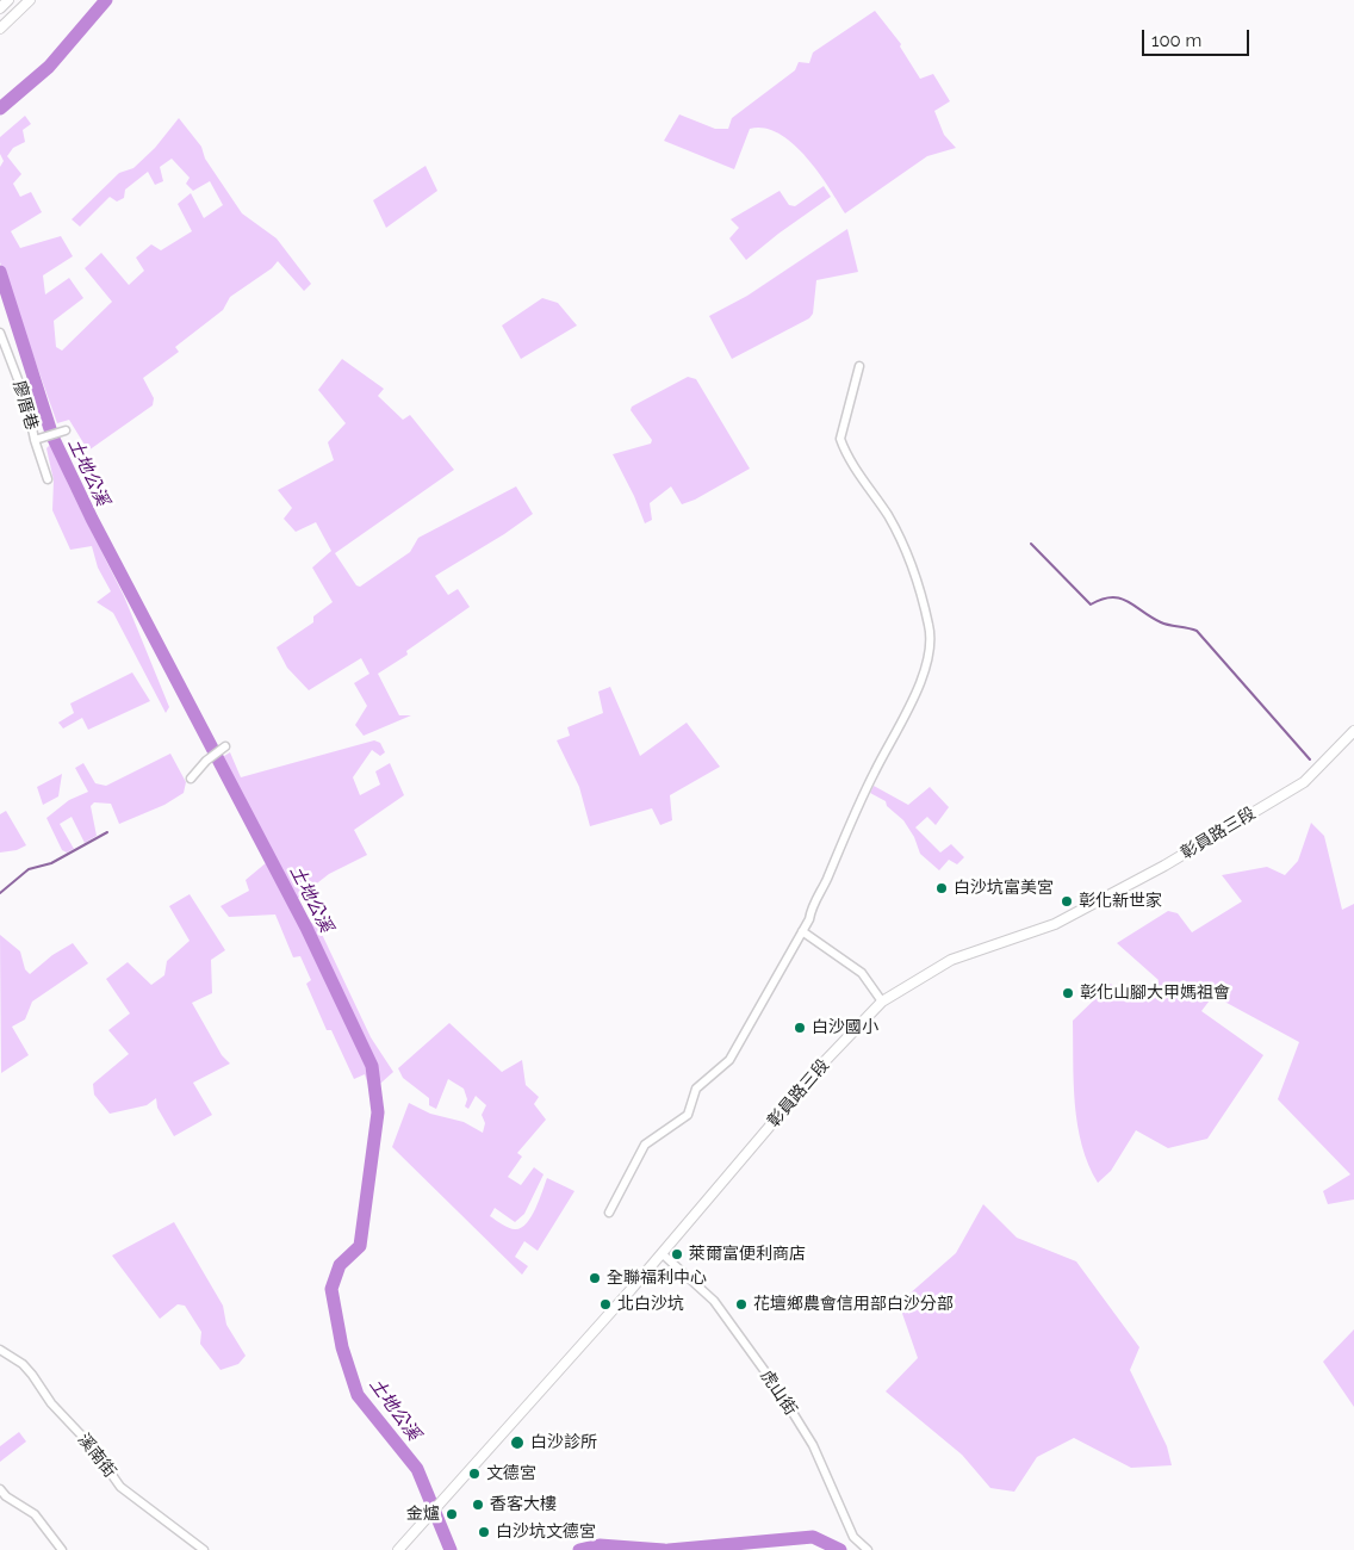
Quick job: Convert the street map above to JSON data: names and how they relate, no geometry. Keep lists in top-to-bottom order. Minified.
{"streets":{"main road":["彰員路三段"],"street":["廖厝巷","虎山街","溪南街"]},"crossings":[["彰員路三段","虎山街"]],"water":["土地公溪"],"places":["白沙坑富美宮","彰化新世家","彰化山腳大甲媽祖會","白沙國小","萊爾富便利商店","全聯福利中心","北白沙坑","花壇鄉農會信用部白沙分部","白沙診所","文德宮","香客大樓","金爐","白沙坑文德宮"],"scale_bar":"100 m"}
